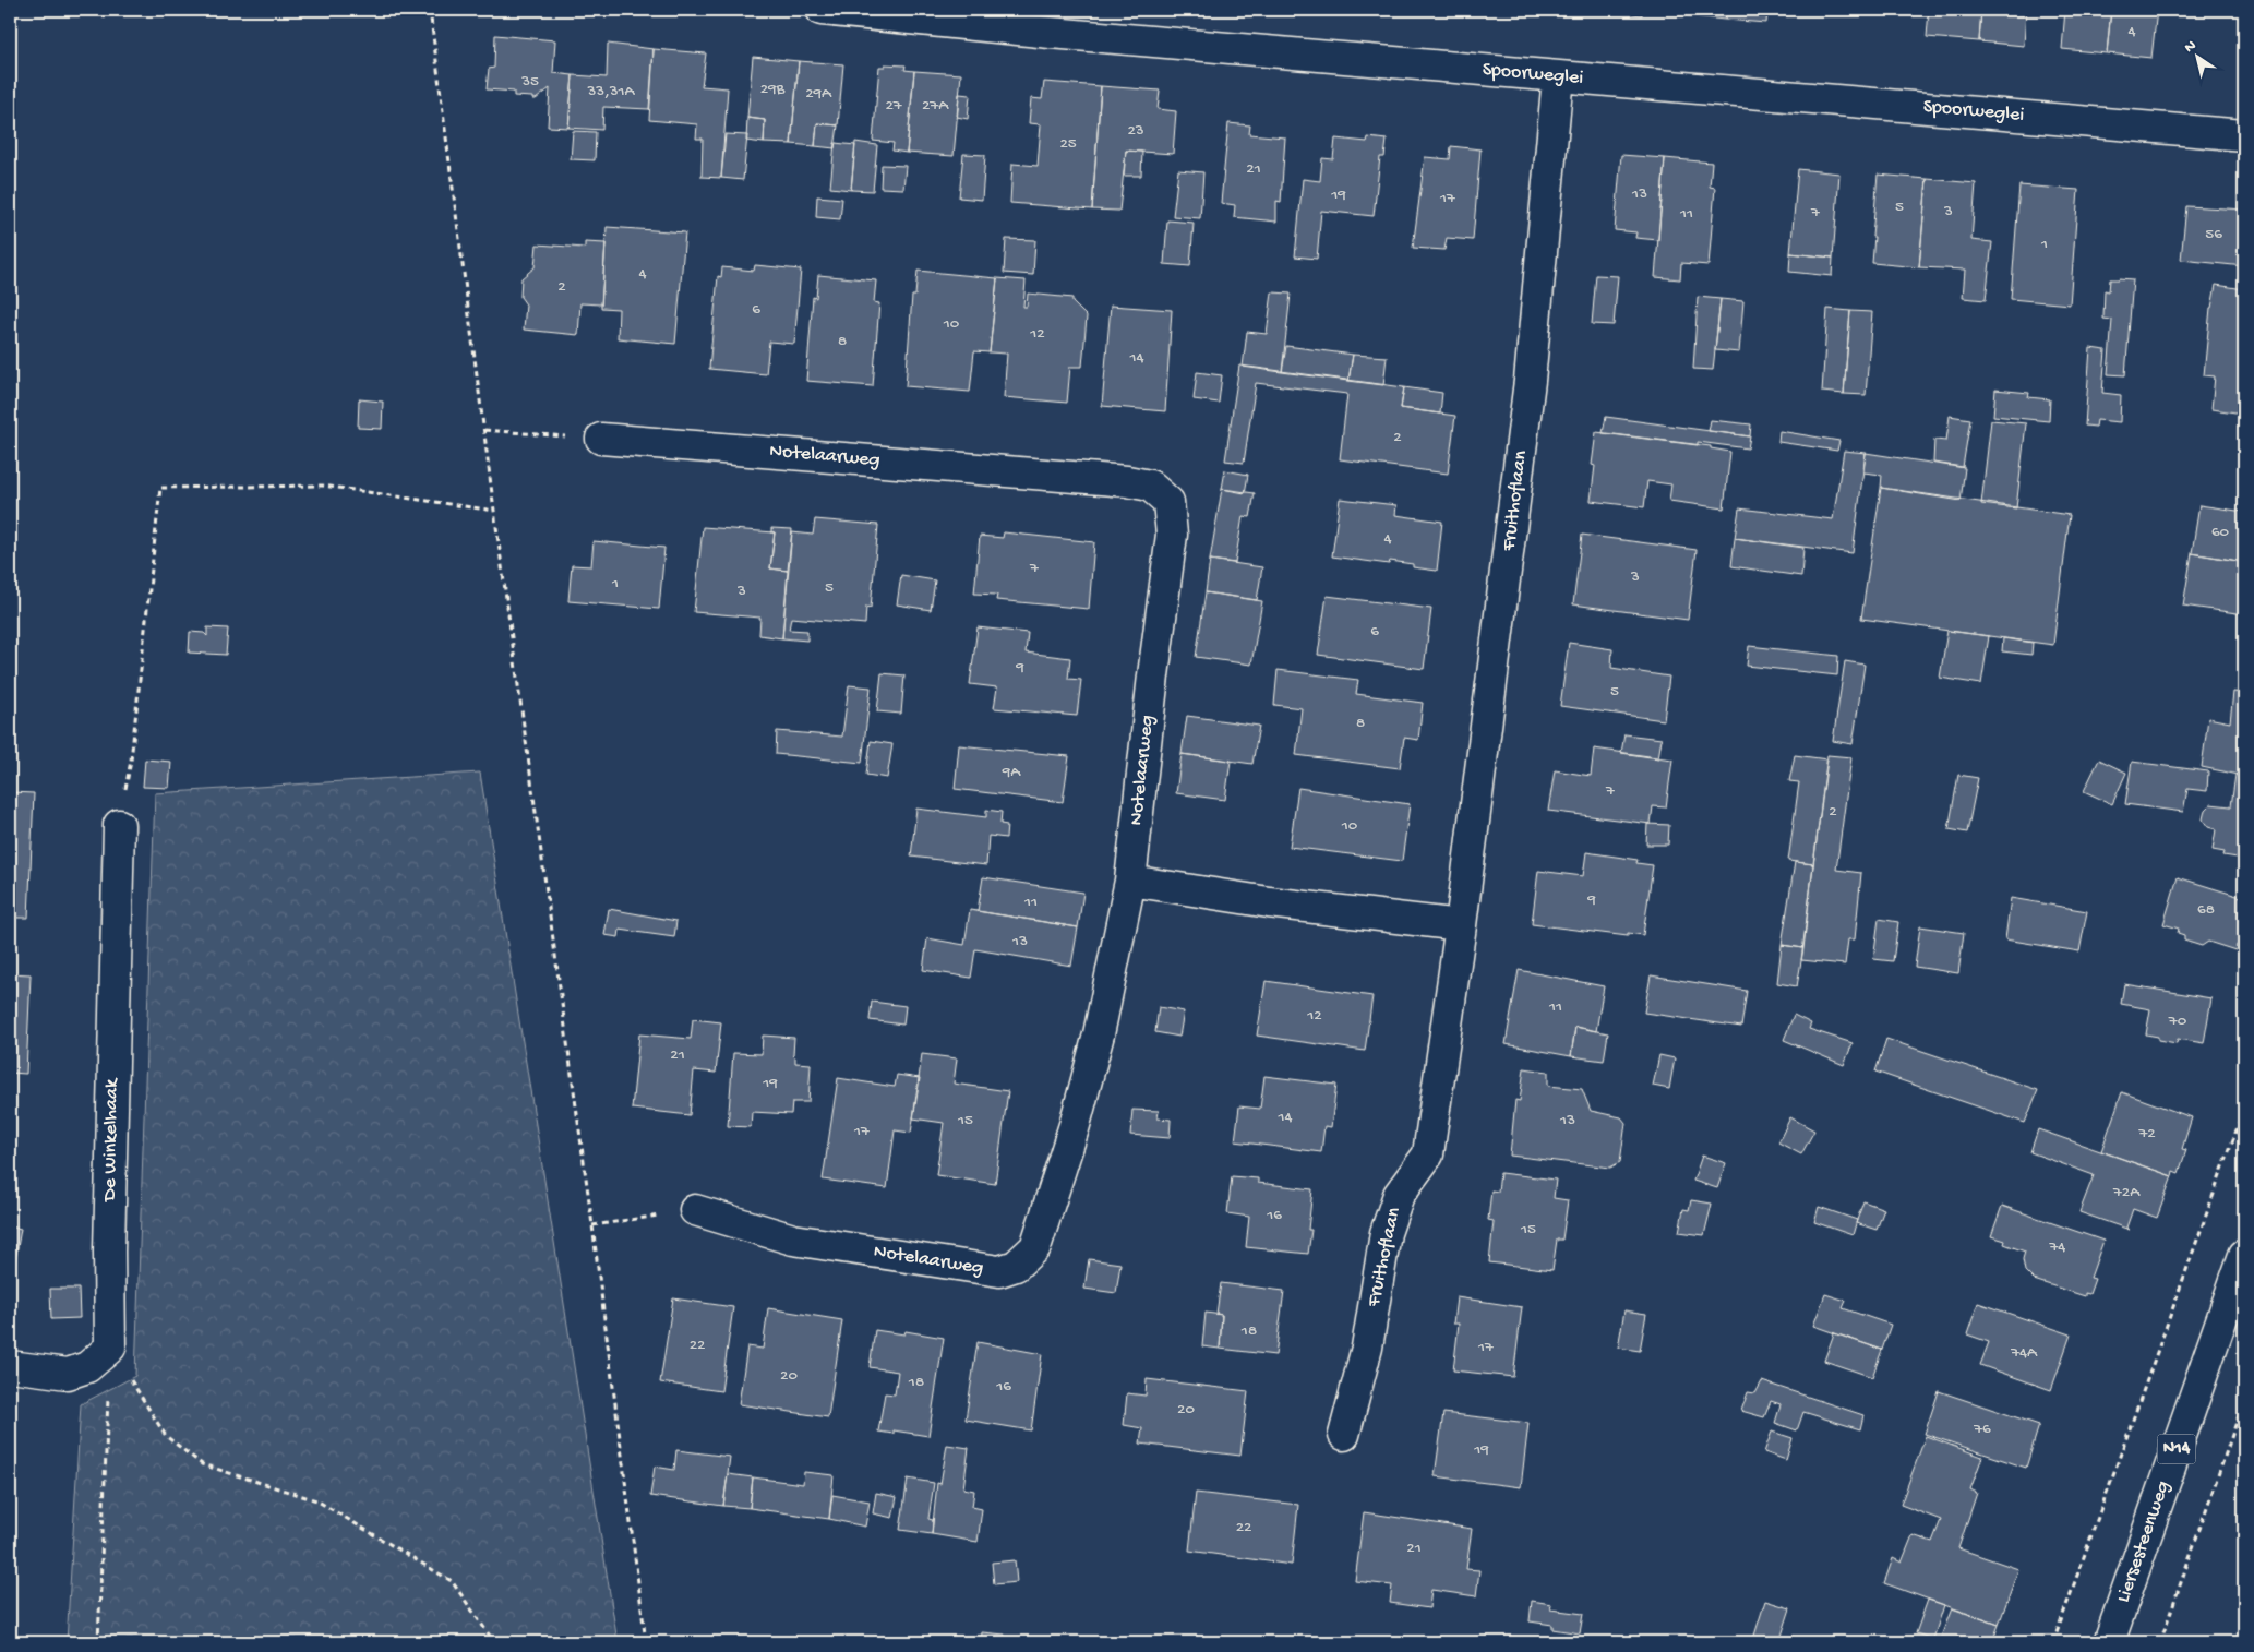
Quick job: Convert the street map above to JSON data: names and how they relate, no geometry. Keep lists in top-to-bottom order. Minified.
{"streets":{"street":["Spoorweglei","Notelaarweg","Fruithoflaan","De Winkelhaak","N14","Liersesteenweg"]},"crossings":[["Spoorweglei","Fruithoflaan"]],"house_numbers":["4","35","29B","33,31A","29A","27","27A","23","25","21","13","19","17","5","3","7","11","56","1","4","2","6","10","12","8","14","2","60","4","7","3","1","5","3","6","9","5","8","9A","7","2","10","9","11","68","13","11","12","70","21","19","14","15","13","17","72","72A","16","15","74","18","22","17","74A","20","18","16","20","76","19","22","21"],"north":"top left"}
